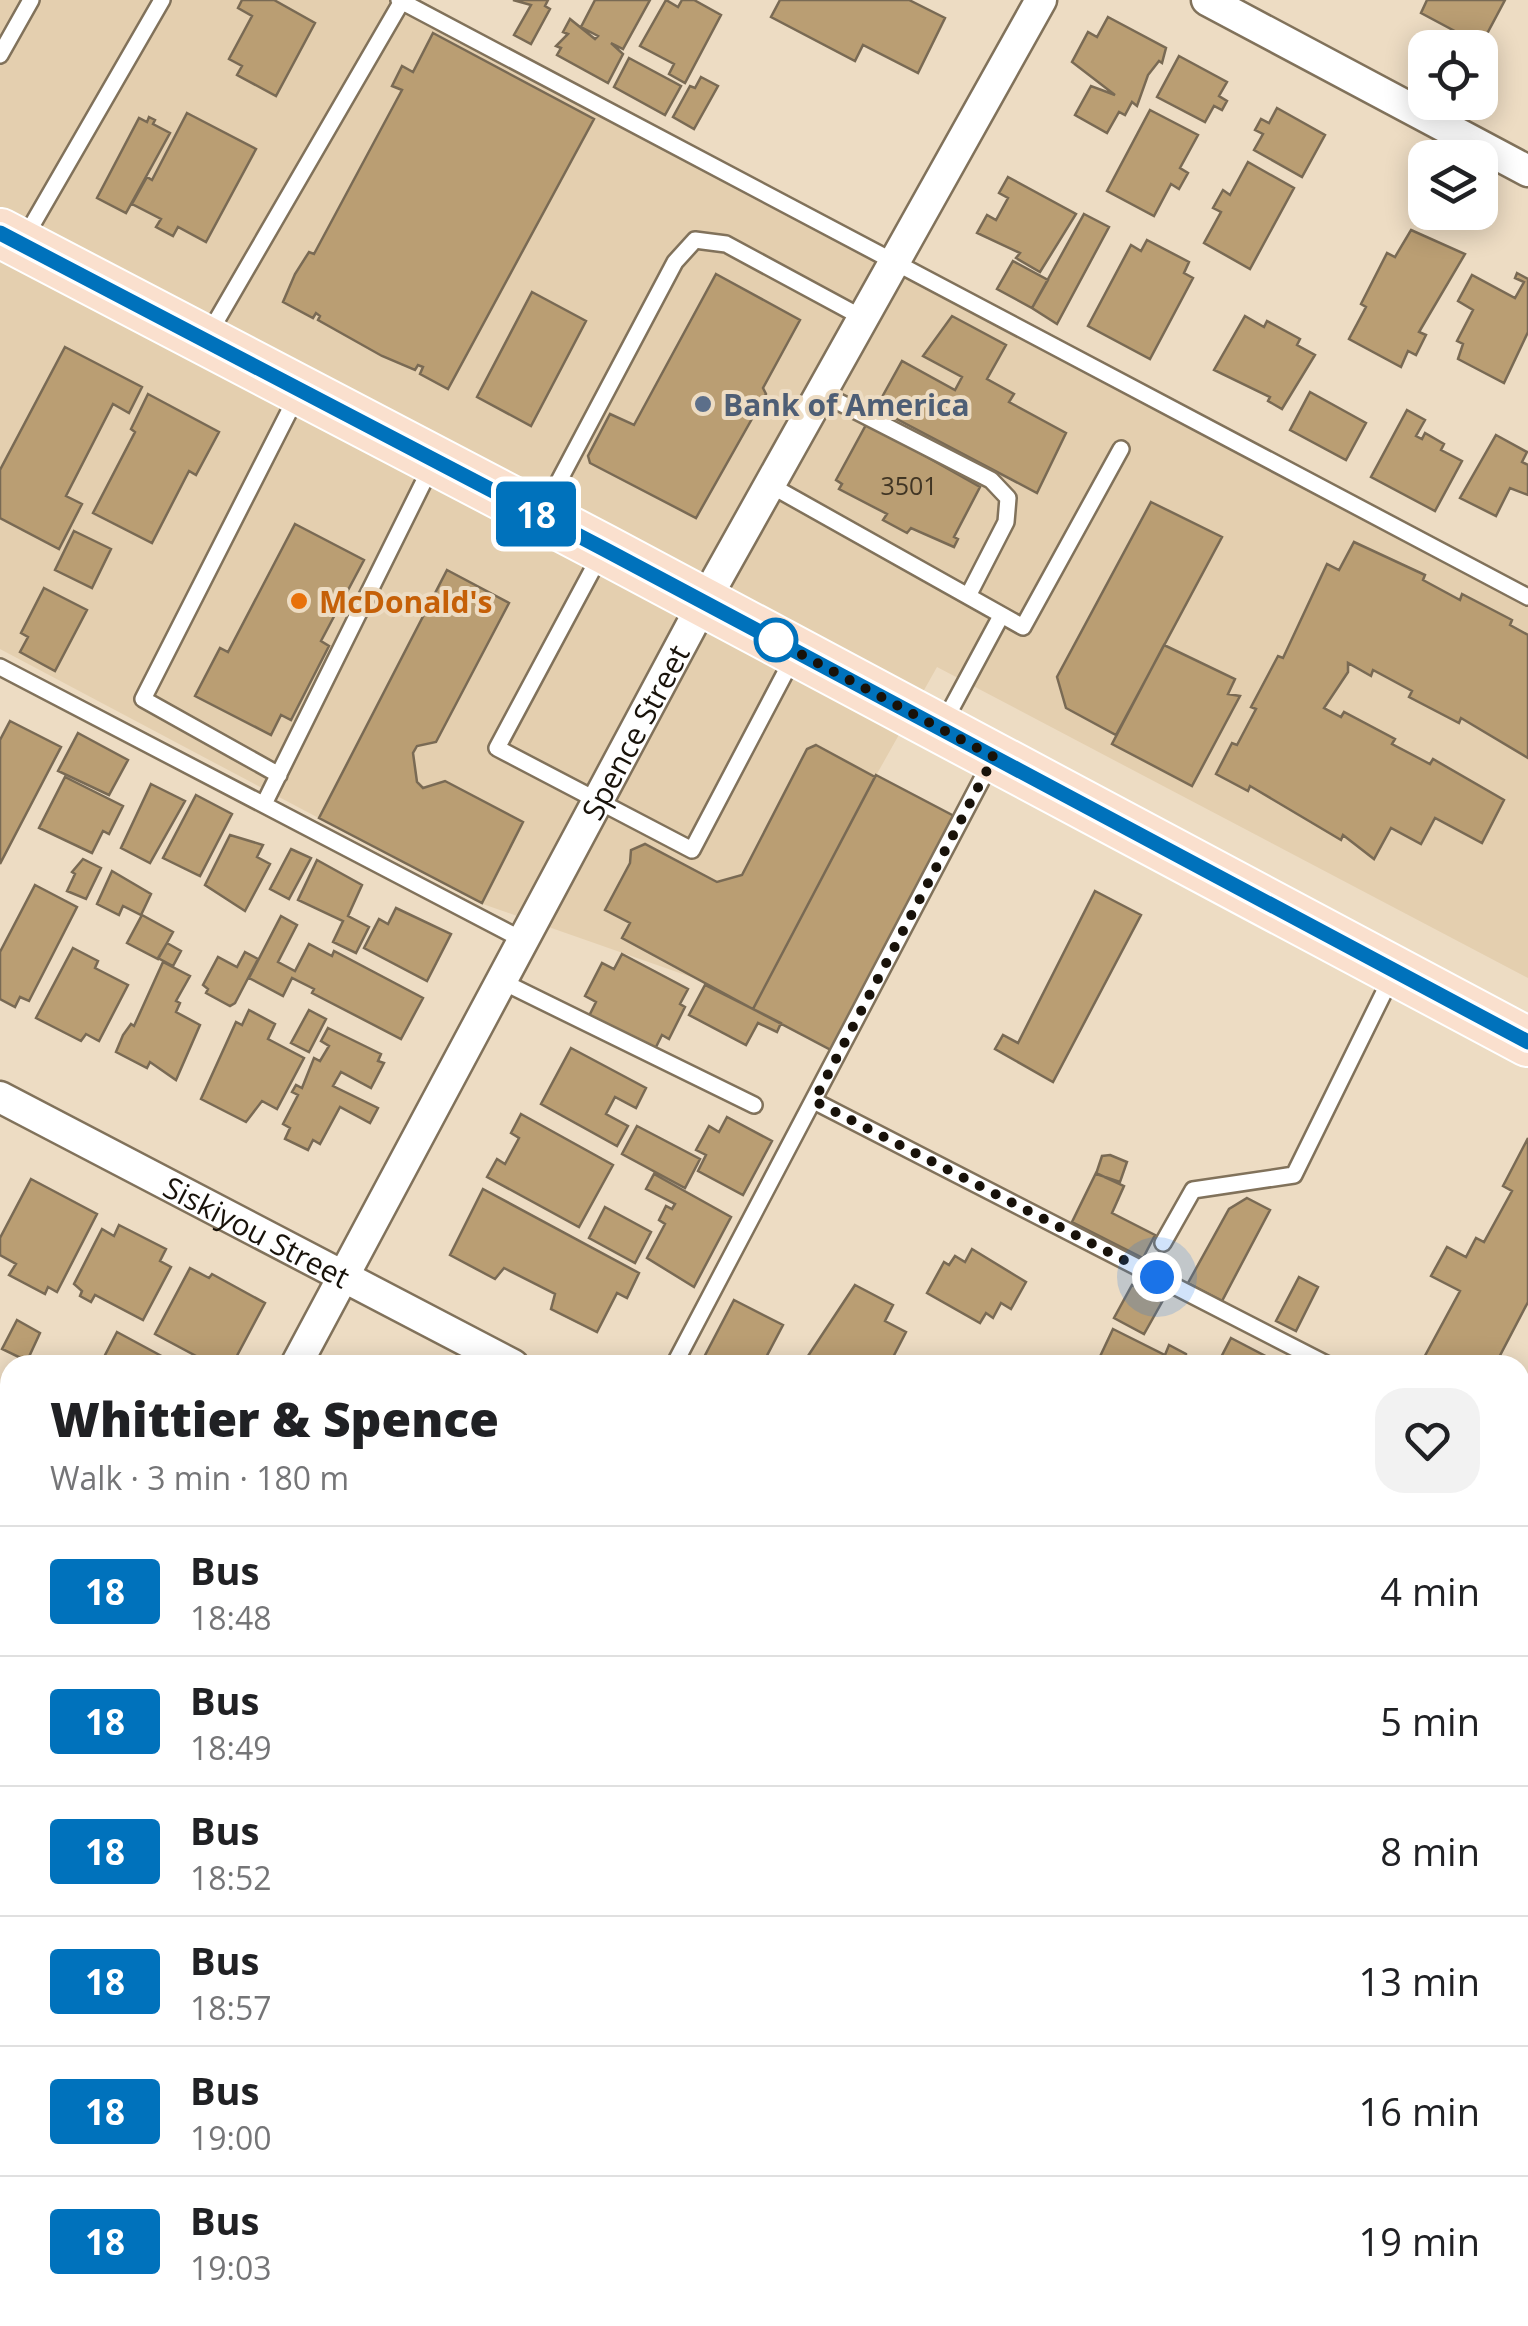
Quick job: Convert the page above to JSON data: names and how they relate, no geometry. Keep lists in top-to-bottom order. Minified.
{"streets":{"street":["Spence Street","Siskiyou Street"]},"crossings":[["Spence Street","Siskiyou Street"]],"places":["Bank of America","McDonald's"],"lines":["bus line 18"],"house_numbers":["3501"],"page":{"on_map":"18","heading":["Whittier & Spence","Walk · 3 min · 180 m"],"list":[{"mark":"18","name":"Bus","note":"18:48","value":"4 min"},{"mark":"18","name":"Bus","note":"18:49","value":"5 min"},{"mark":"18","name":"Bus","note":"18:52","value":"8 min"},{"mark":"18","name":"Bus","note":"18:57","value":"13 min"},{"mark":"18","name":"Bus","note":"19:00","value":"16 min"},{"mark":"18","name":"Bus","note":"19:03","value":"19 min"}]}}
